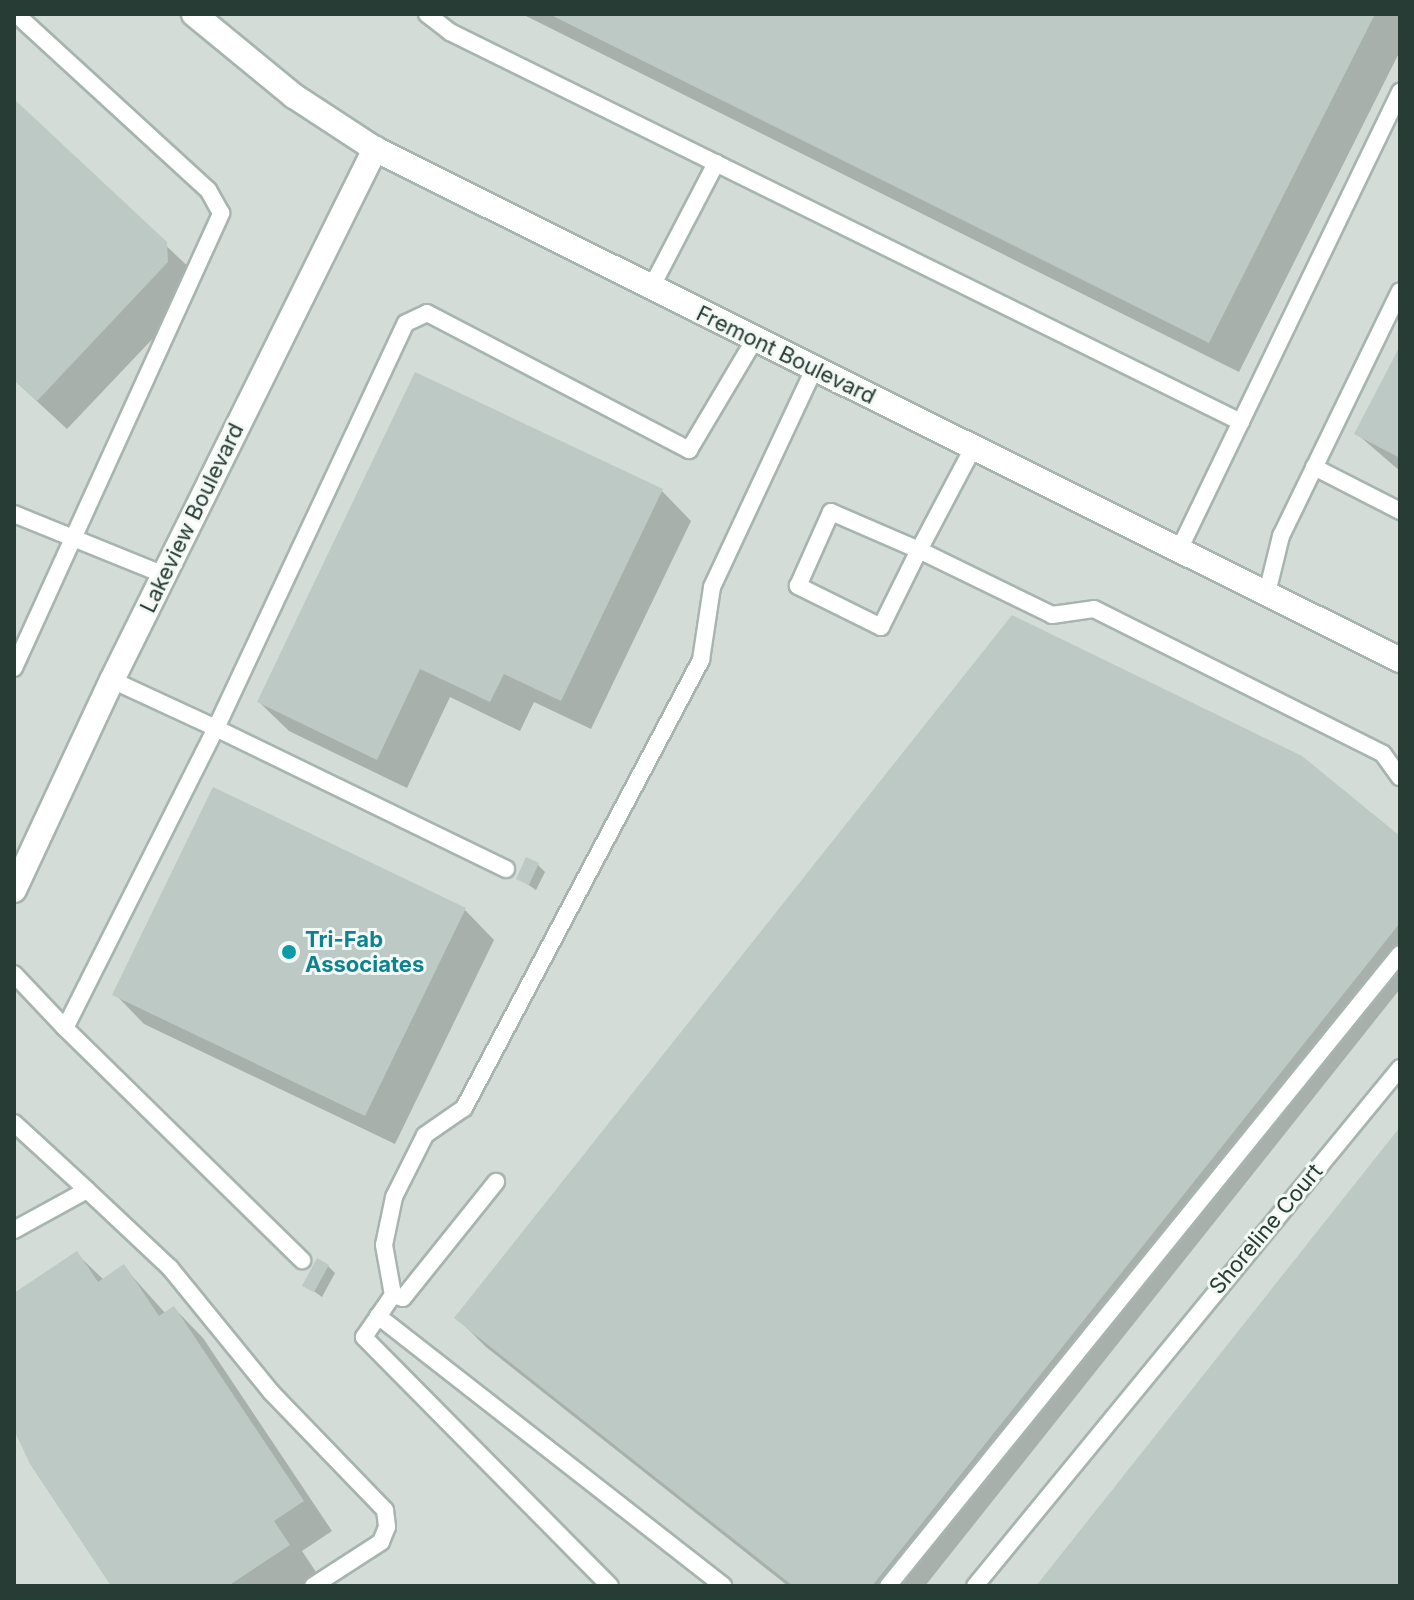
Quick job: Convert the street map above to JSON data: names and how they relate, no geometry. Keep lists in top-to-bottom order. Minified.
{"streets":{"main road":["Fremont Boulevard","Lakeview Boulevard"],"lane":["Shoreline Court"]},"crossings":[["Fremont Boulevard","Lakeview Boulevard"]],"places":["Tri-Fab Associates"]}
